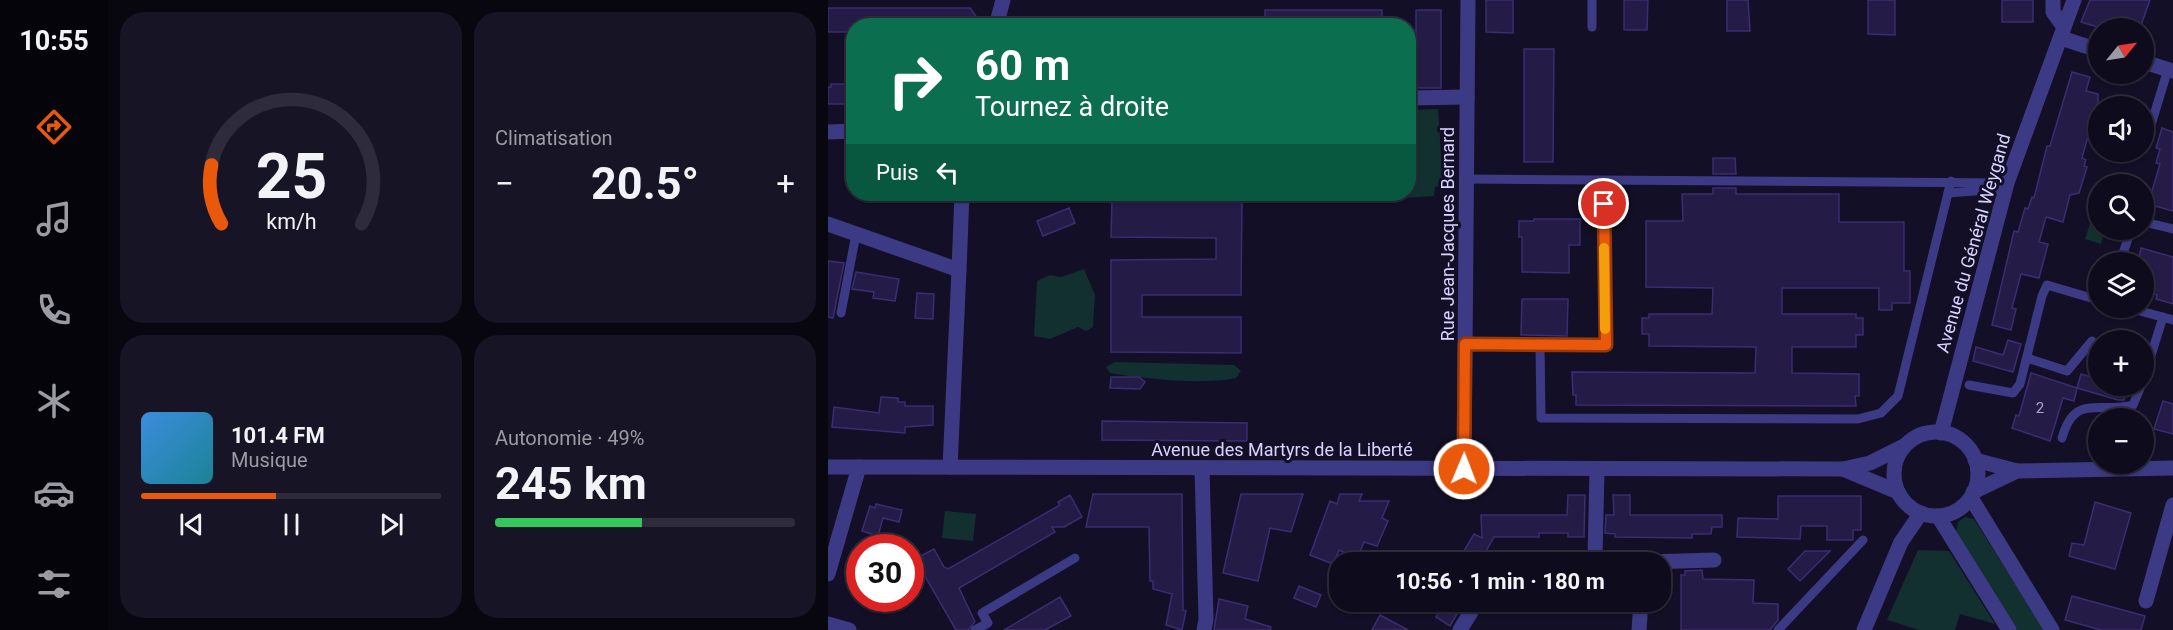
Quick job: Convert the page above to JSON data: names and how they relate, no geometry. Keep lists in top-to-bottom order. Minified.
{"streets":{"street":["Rue Jean-Jacques Bernard","Avenue du Général Weygand","Avenue des Martyrs de la Liberté"]},"crossings":[["Rue Jean-Jacques Bernard","Avenue des Martyrs de la Liberté"],["Avenue du Général Weygand","Avenue des Martyrs de la Liberté"]],"house_numbers":["2"],"north":"top right","page":{"tabs":"10:55","tile":["Climatisation",["Autonomie · 49%","245 km"]],"map_buttons":["+","−"],"turn":["60 m","Tournez à droite"],"then":"Puis","heat":["−","20.5°","+"],"song":["101.4 FM","Musique"],"limit":"30","trip":"10:56 · 1 min · 180 m","gauge":["25","km/h"]}}
